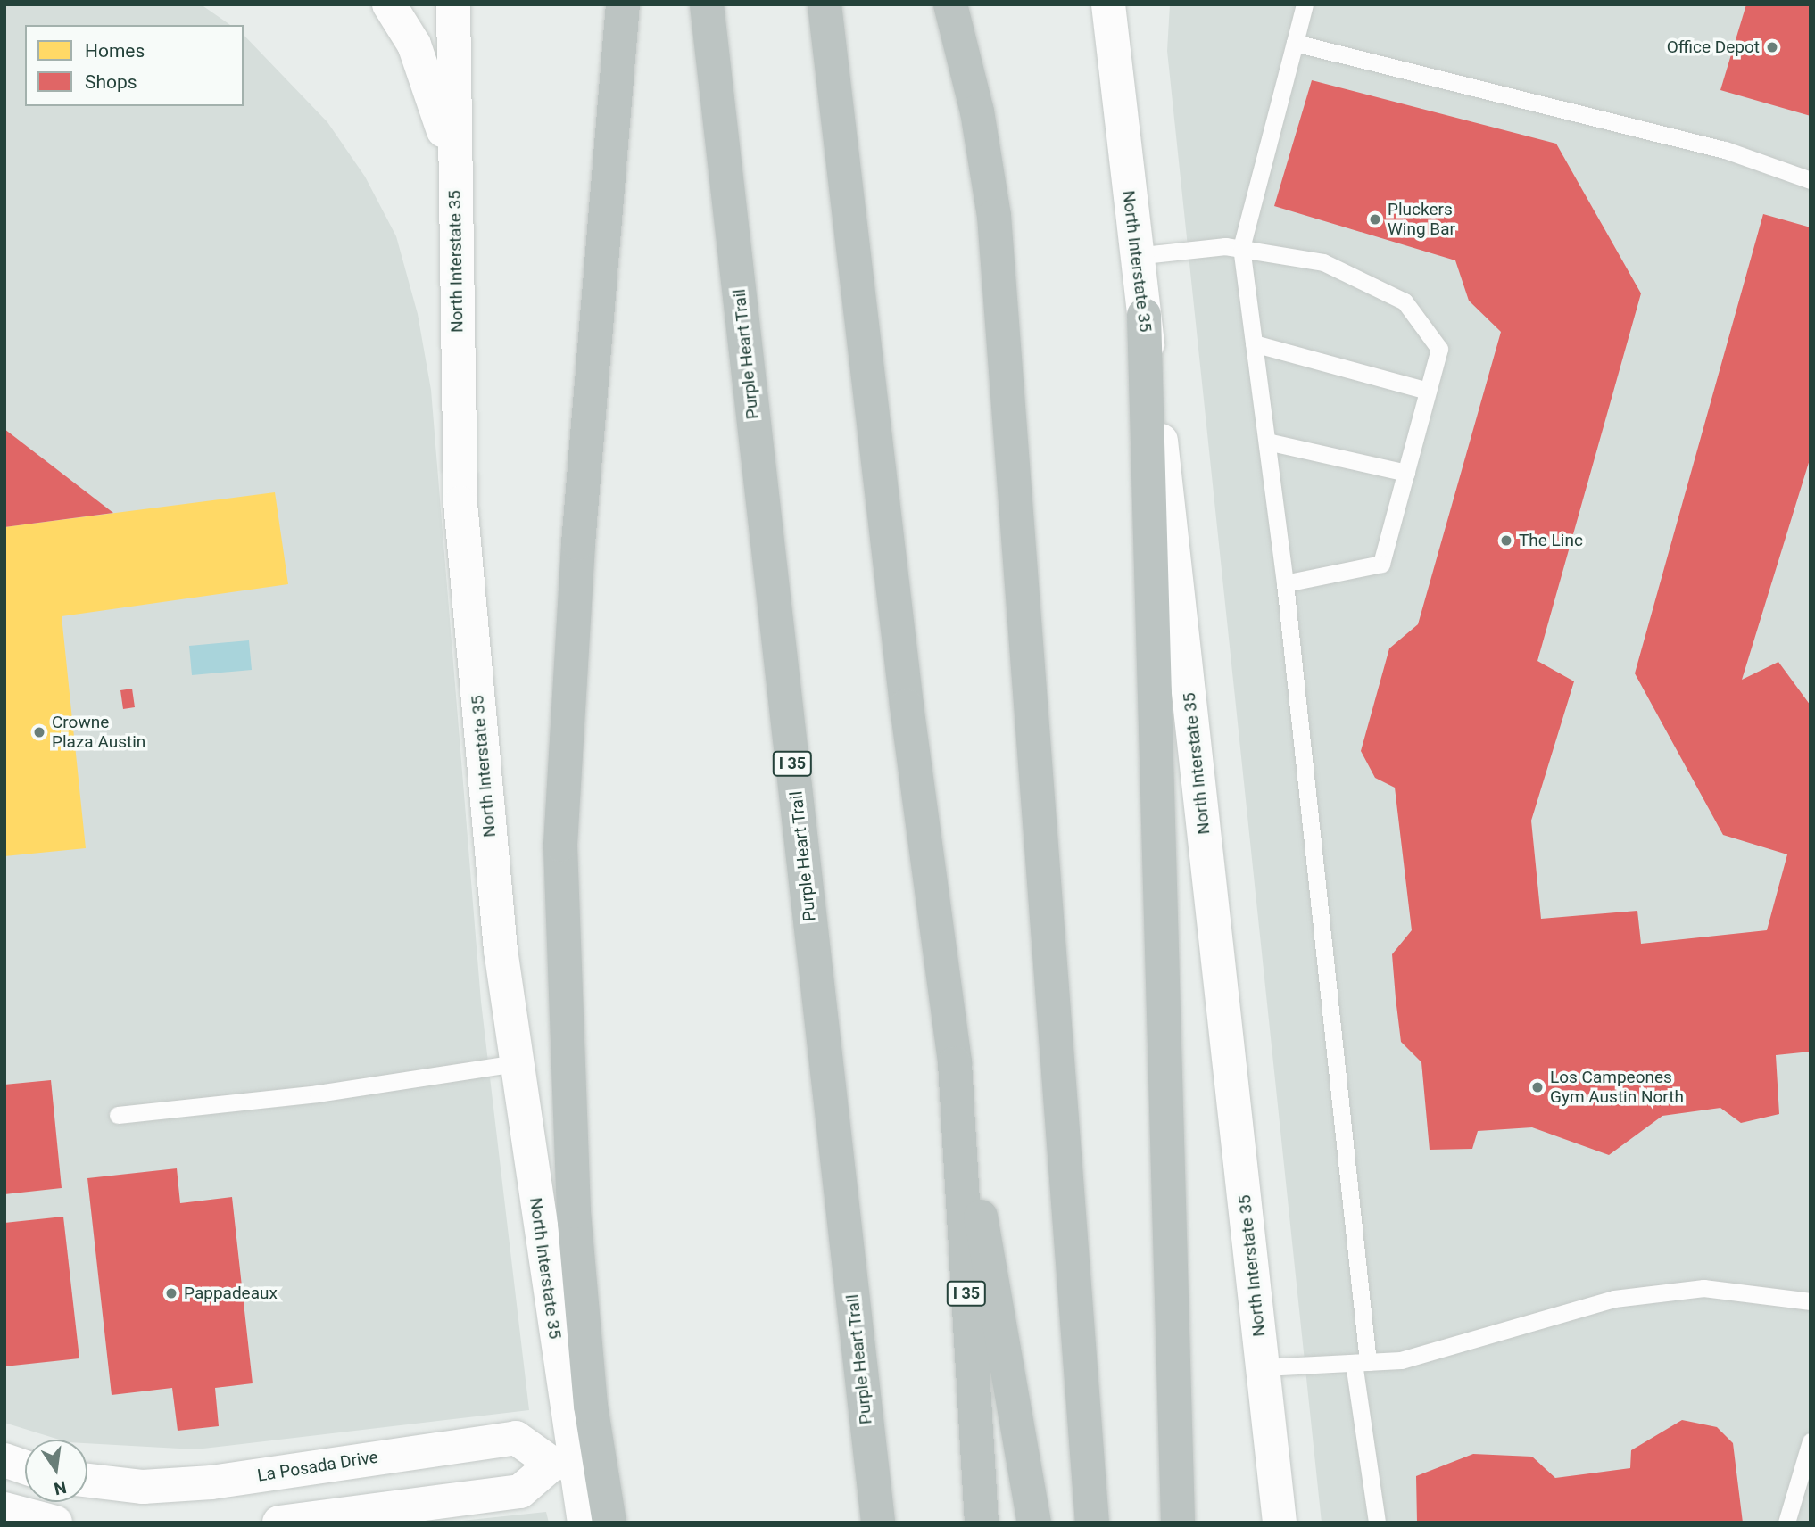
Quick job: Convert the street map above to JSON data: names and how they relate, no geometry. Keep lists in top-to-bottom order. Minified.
{"streets":{"highway":["Purple Heart Trail","I 35"],"main road":["North Interstate 35","La Posada Drive"]},"crossings":[["North Interstate 35","La Posada Drive"]],"places":["Office Depot","Pluckers Wing Bar","The Linc","Crowne Plaza Austin","Los Campeones Gym Austin North","Pappadeaux"],"legend":["Homes","Shops"],"north":"bottom"}
